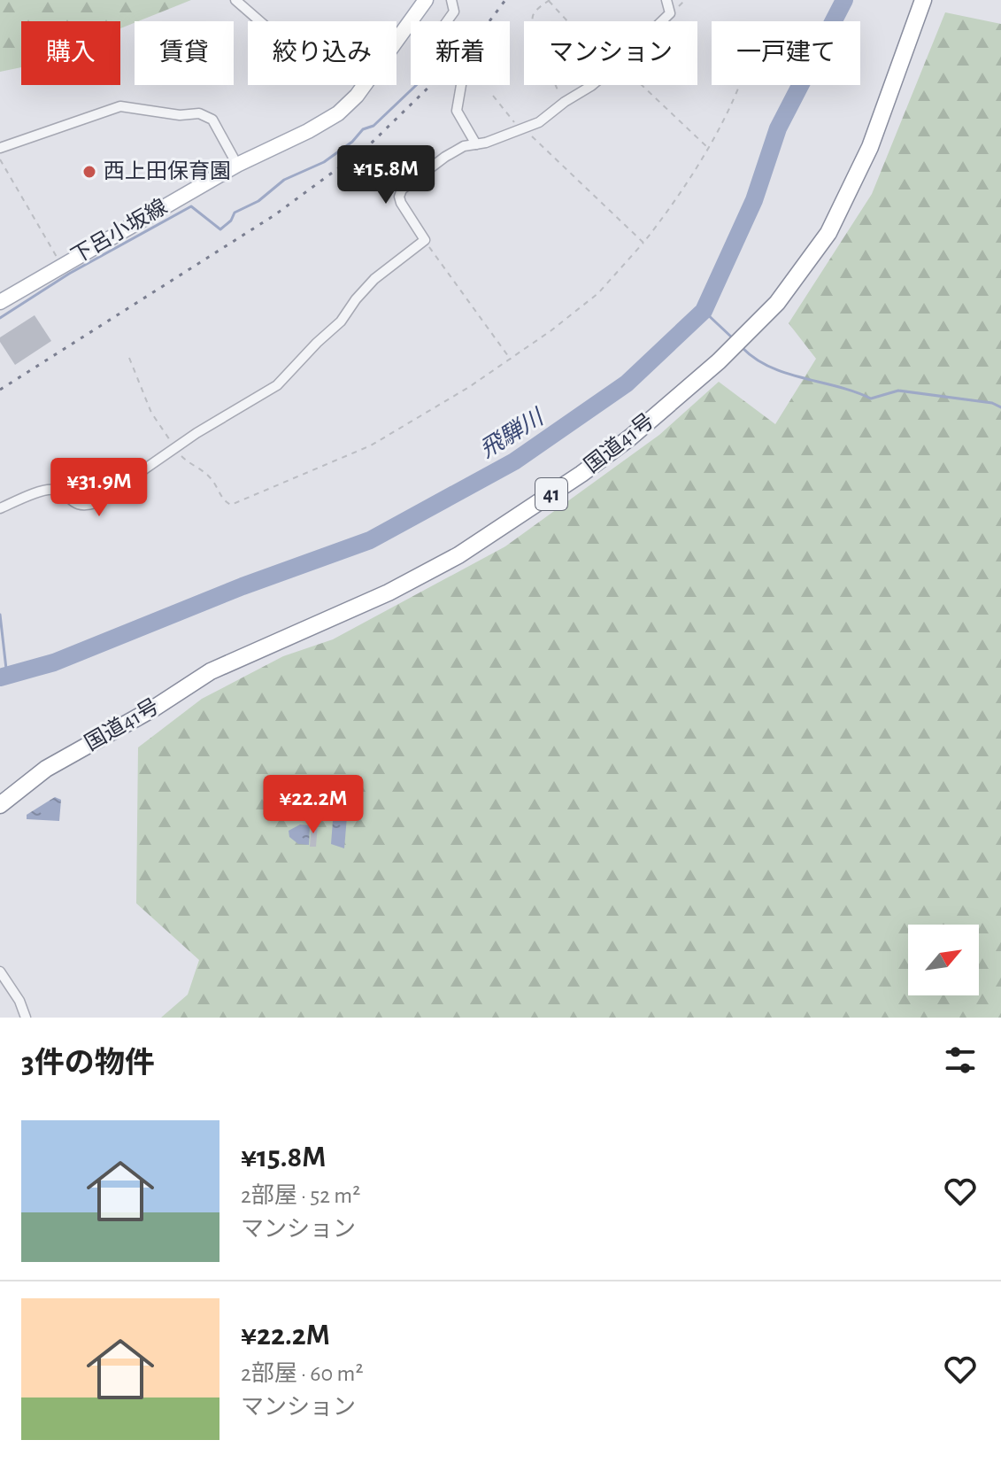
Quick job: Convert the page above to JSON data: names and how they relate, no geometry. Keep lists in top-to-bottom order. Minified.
{"streets":{"highway":["国道41号","41"],"main road":["下呂小坂線"]},"water":["飛騨川"],"places":["西上田保育園"],"north":"top right","page":{"chip":["購入","賃貸","絞り込み","新着","マンション","一戸建て"],"price":["¥15.8M","¥31.9M","¥22.2M"],"heading":"3件の物件","list":[{"name":"¥15.8M","note":"2部屋 · 52 m² · マンション"},{"name":"¥22.2M","note":"2部屋 · 60 m² · マンション"}]}}
